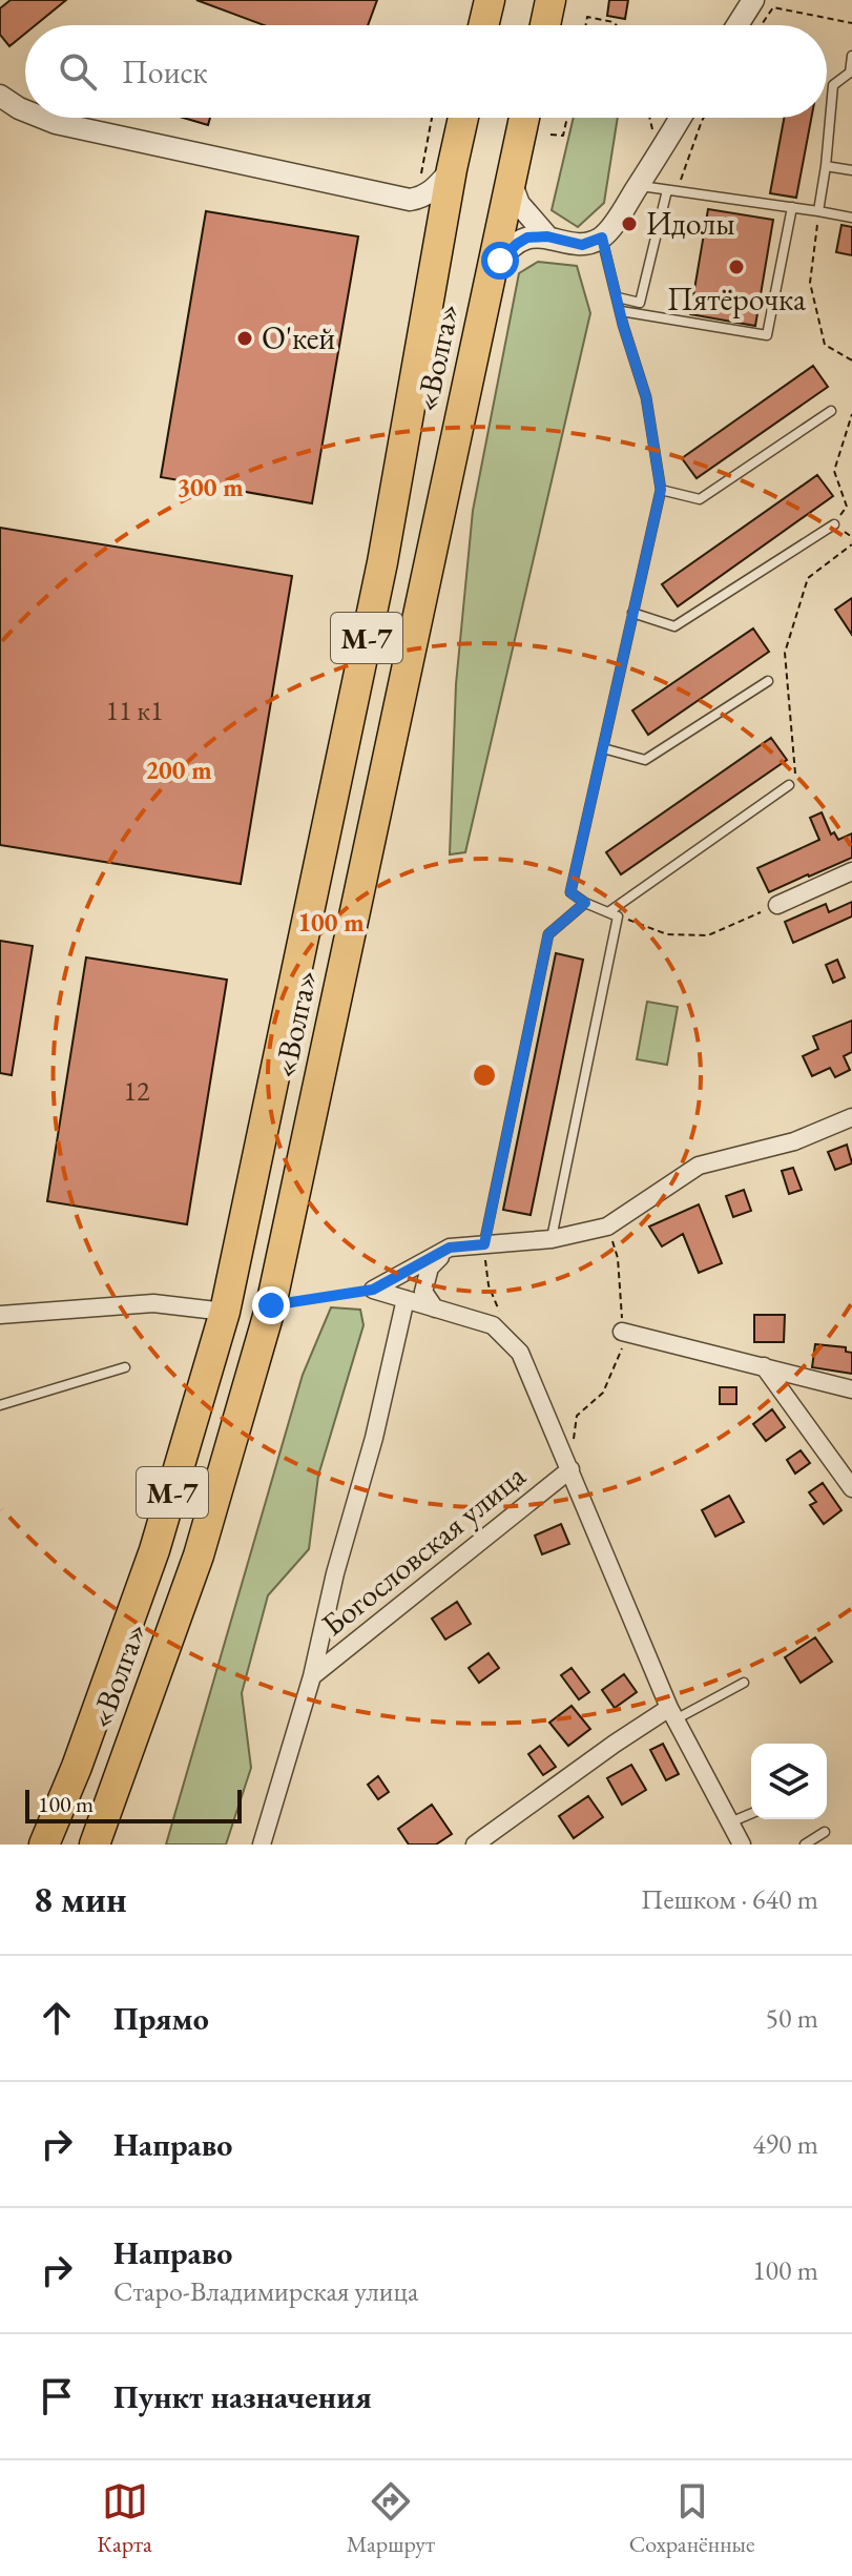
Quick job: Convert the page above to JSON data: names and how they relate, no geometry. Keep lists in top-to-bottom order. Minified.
{"streets":{"highway":["«Волга»","М-7"],"street":["Богословская улица"]},"places":["Идолы","Пятёрочка","О'кей"],"house_numbers":["11 к1","12"],"scale_bar":"100 m","page":{"search":"Поиск","scale":"100 m","heading":["8 мин","Пешком · 640 m"],"list":[["Прямо","50 m"],["Направо","490 m"],["Направо","Старо-Владимирская улица","100 m"],"Пункт назначения"],"nav":["Карта","Маршрут","Сохранённые"]},"rings":["300 m","200 m","100 m"]}
